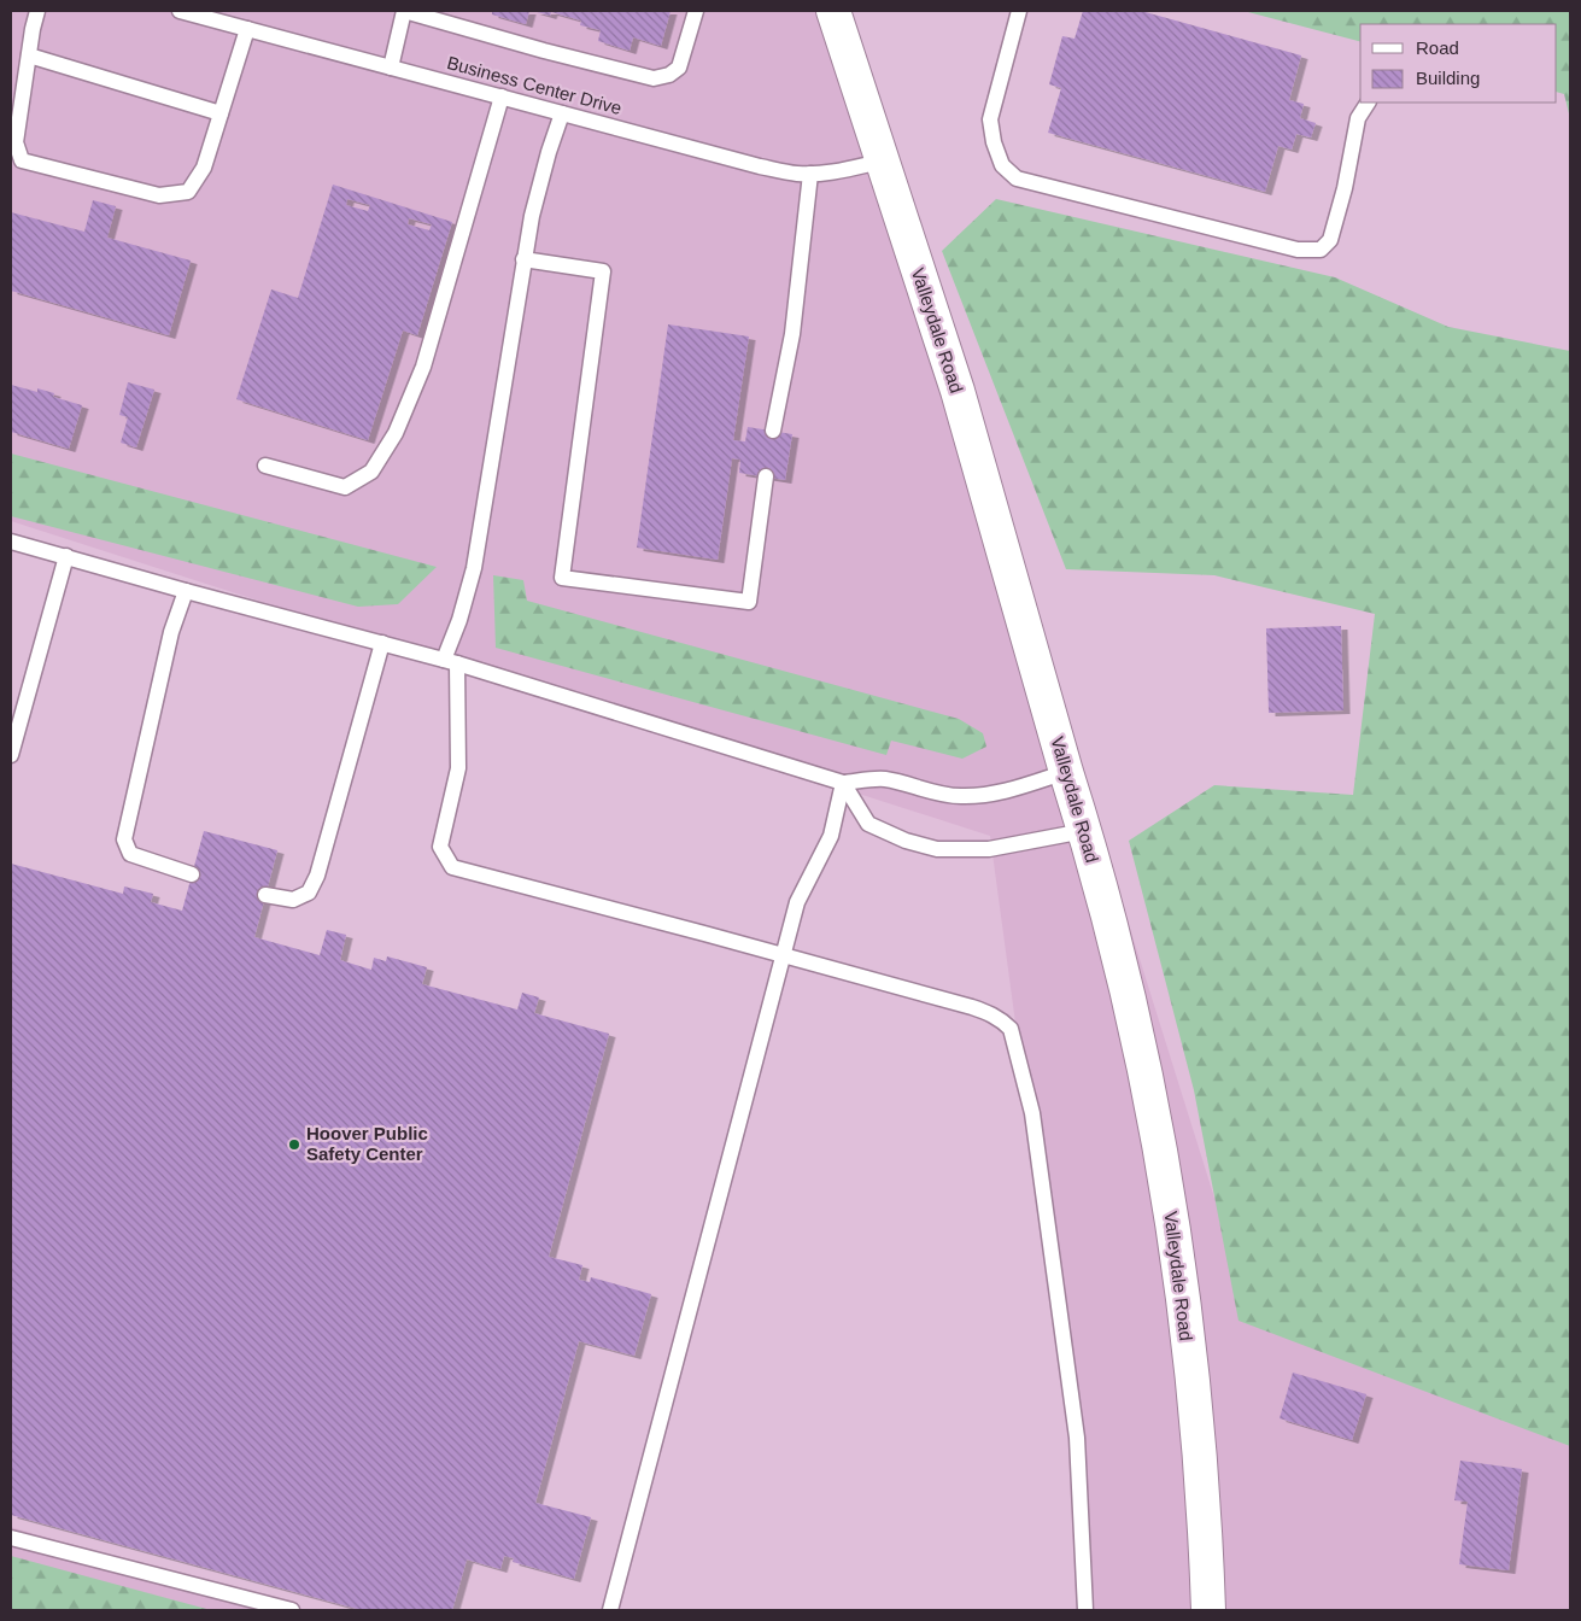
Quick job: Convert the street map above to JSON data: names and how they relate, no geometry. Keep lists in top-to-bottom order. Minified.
{"streets":{"main road":["Valleydale Road"],"lane":["Business Center Drive"]},"crossings":[["Business Center Drive","Valleydale Road"]],"places":["Hoover Public Safety Center"],"legend":["Road","Building"]}
